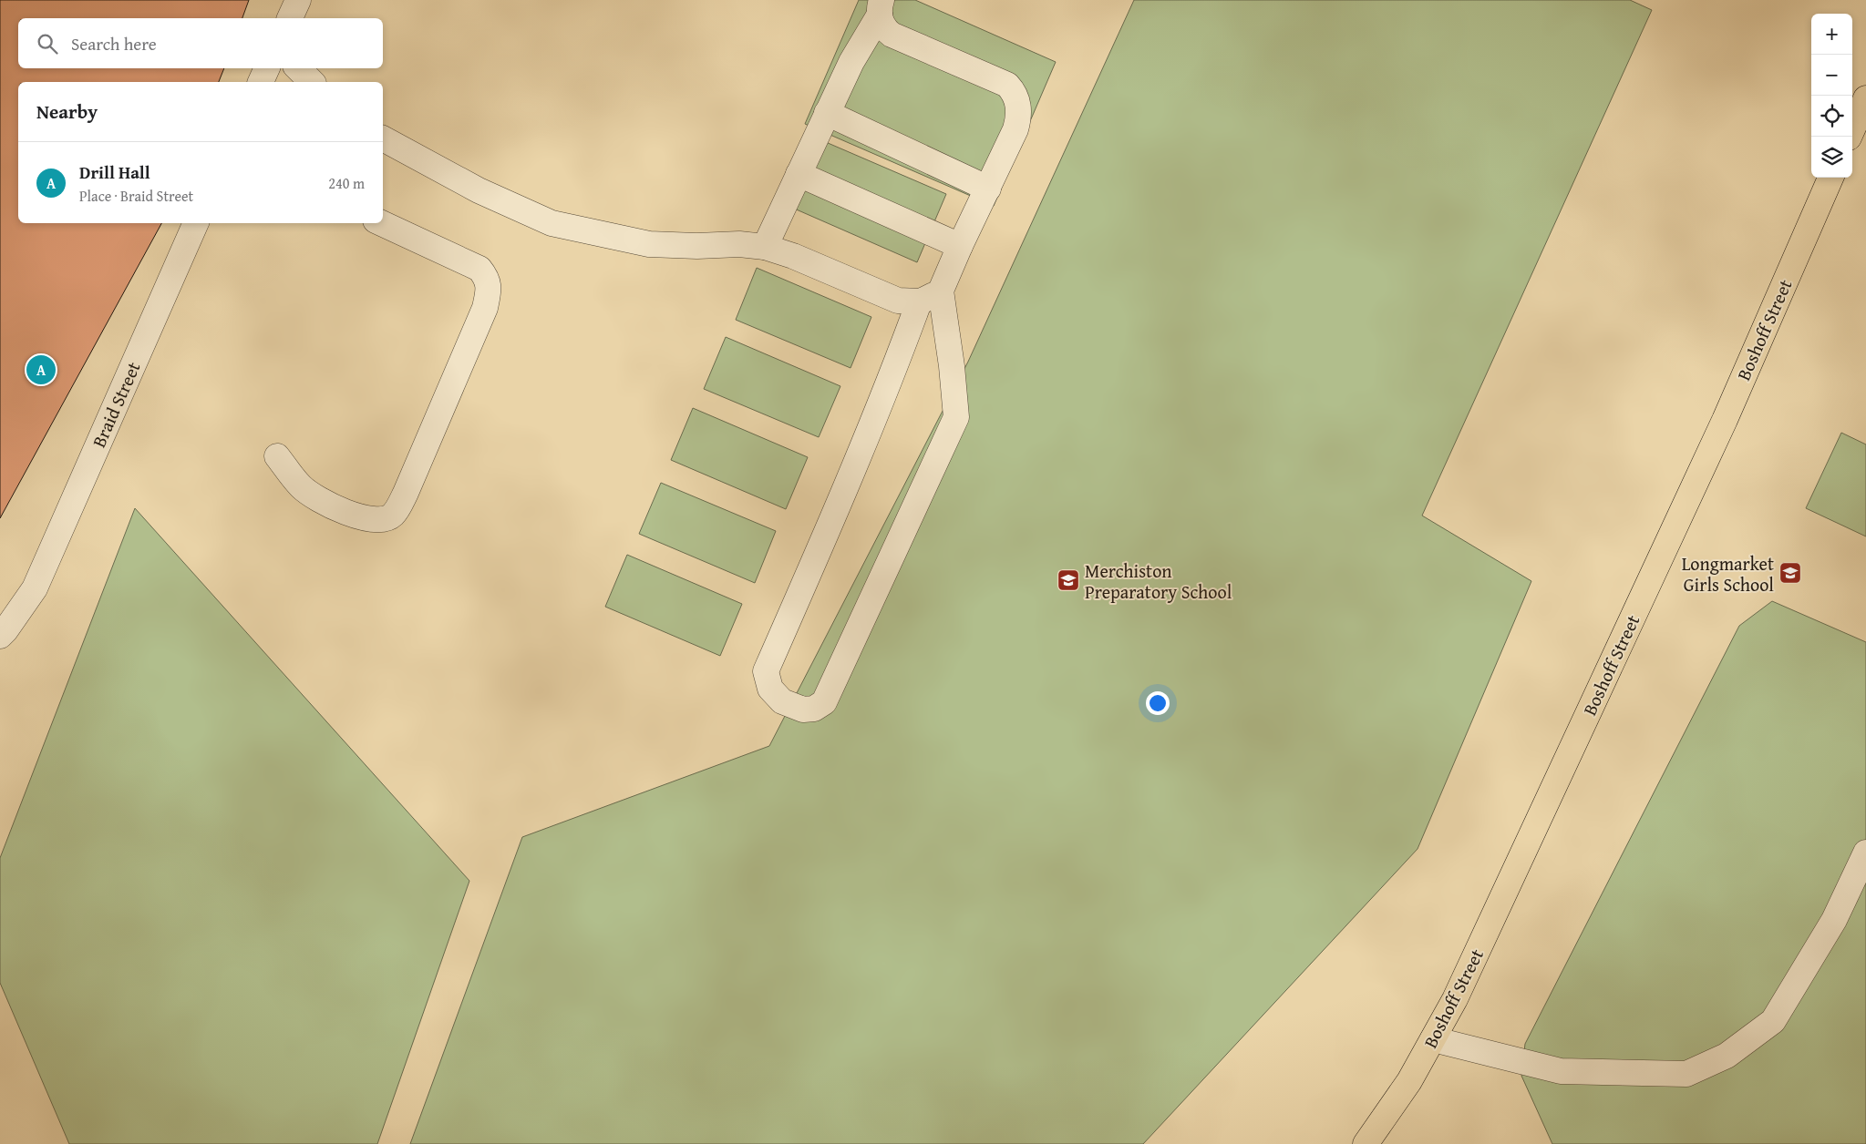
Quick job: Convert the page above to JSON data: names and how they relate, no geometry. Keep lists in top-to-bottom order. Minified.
{"streets":{"main road":["Boshoff Street"],"street":["Braid Street"]},"places":{"school or university":["Longmarket Girls School","Merchiston Preparatory School"]},"page":{"map_buttons":["+","−"],"search":"Search here","heading":"Nearby","list":[{"mark":"A","name":"Drill Hall","note":"Place · Braid Street","value":"240 m"}],"pins":"A"}}
